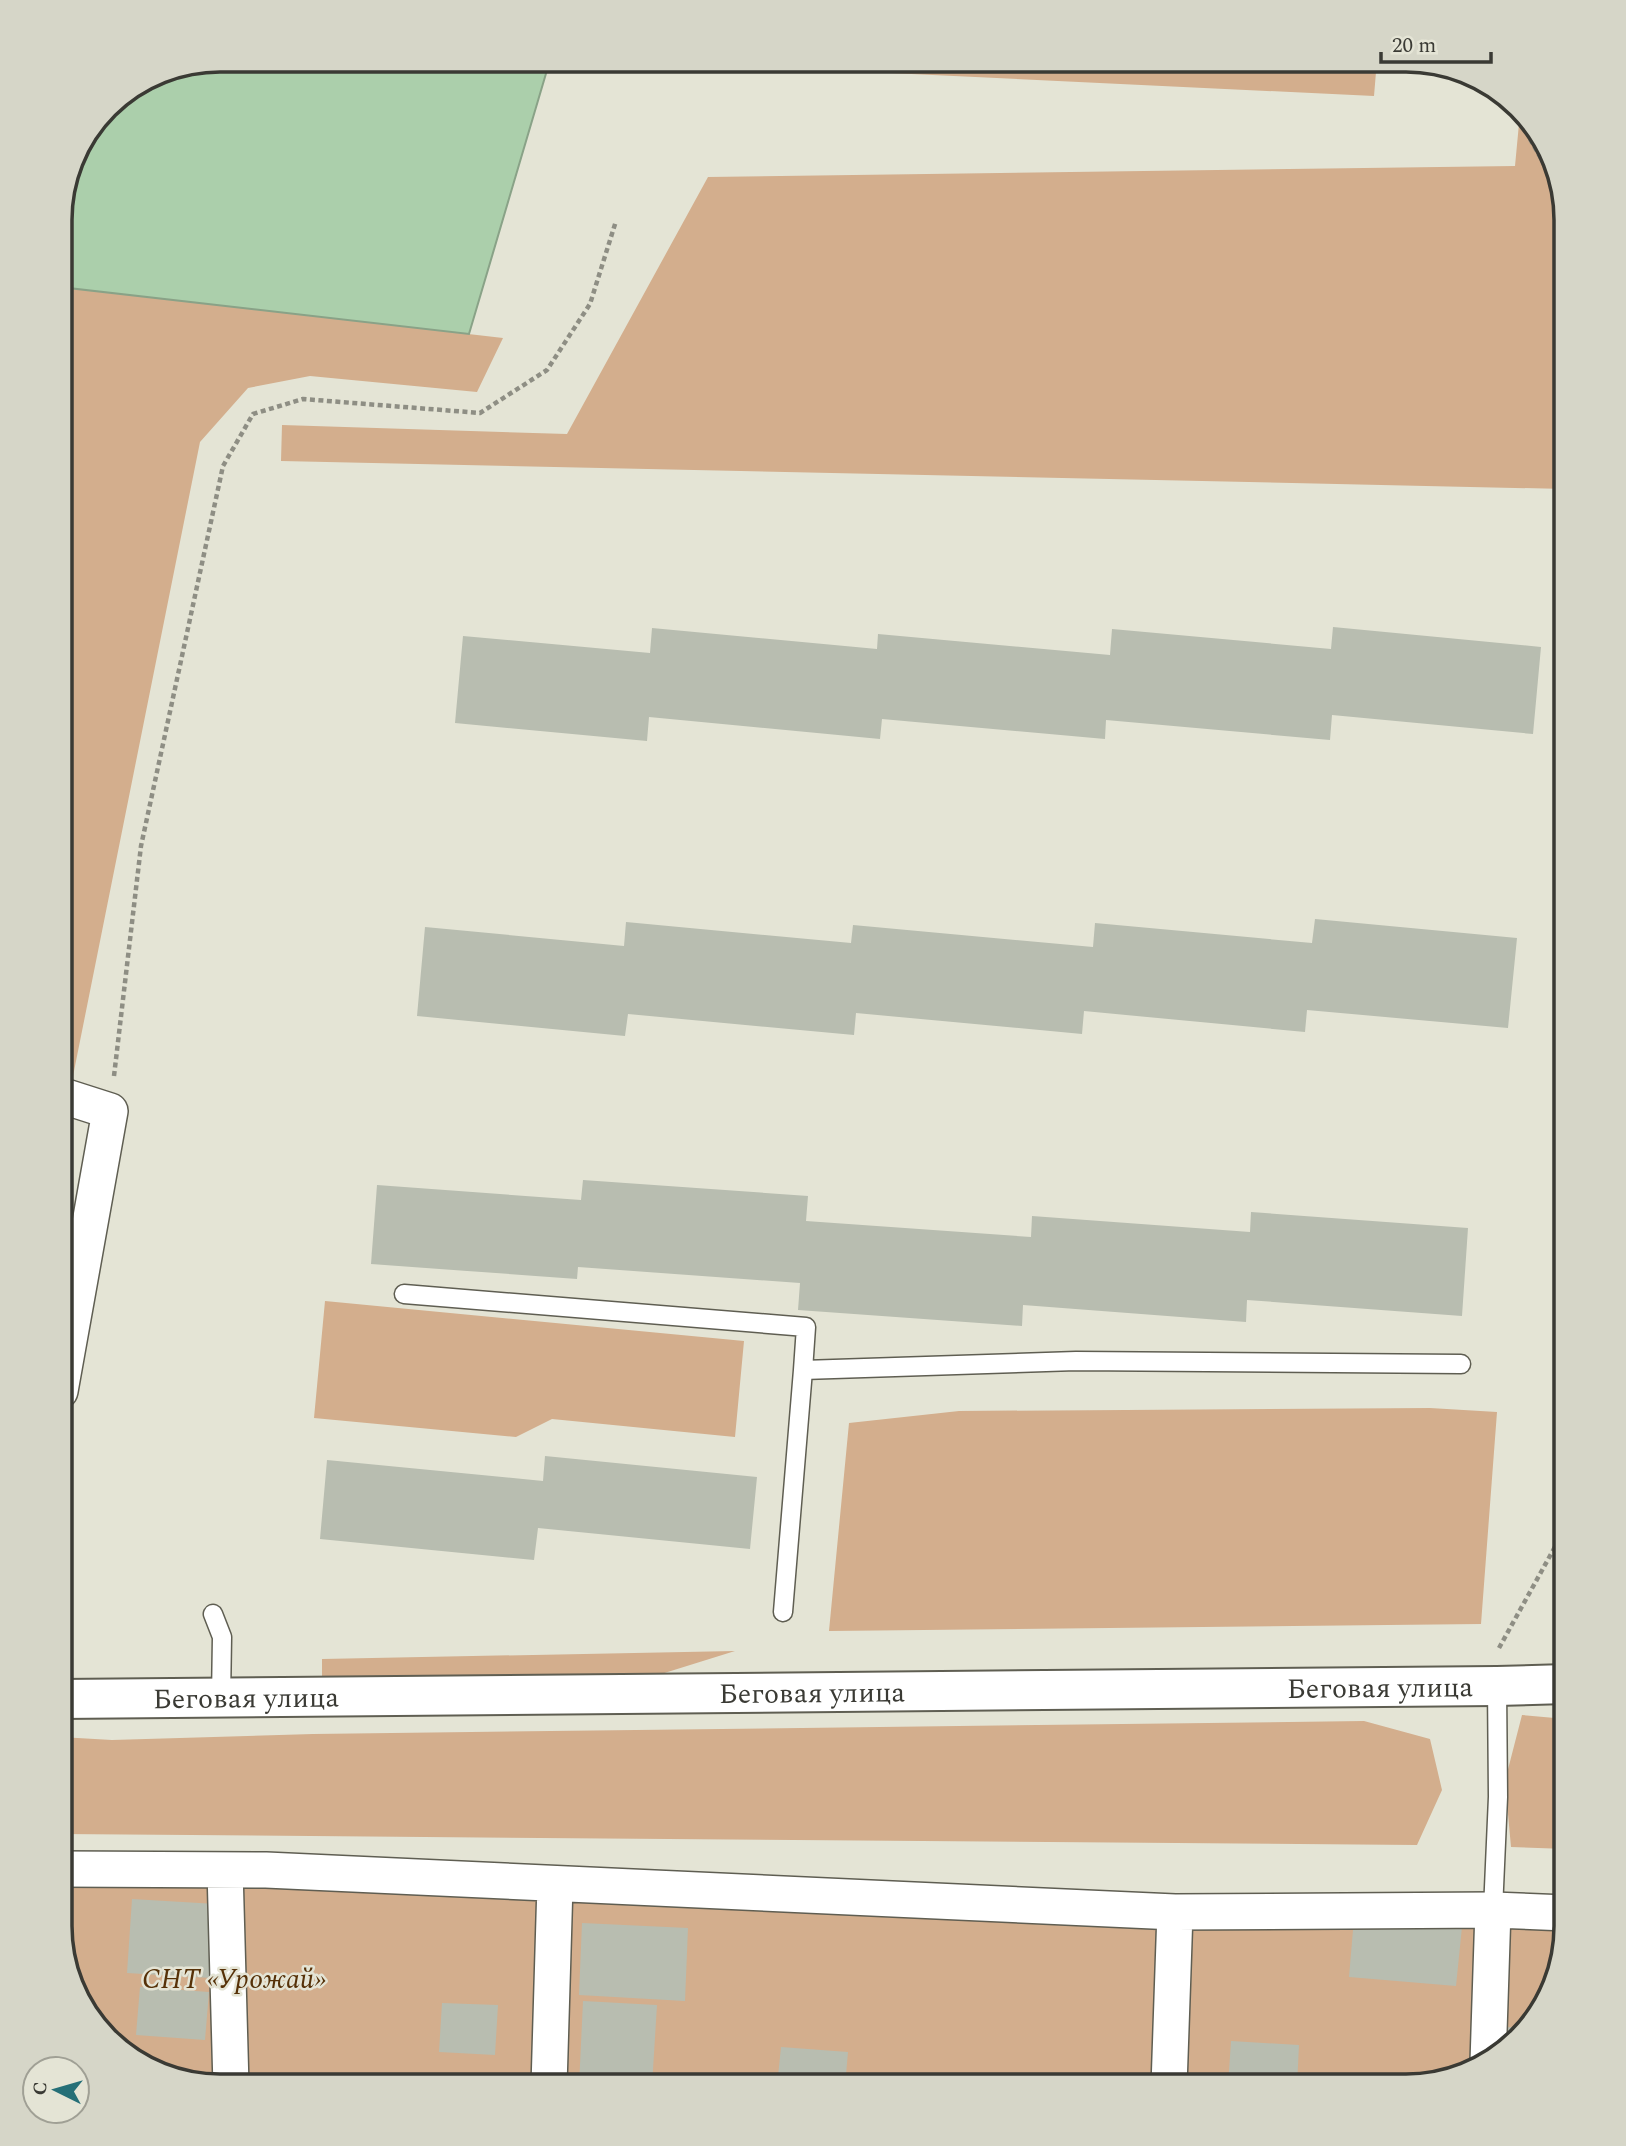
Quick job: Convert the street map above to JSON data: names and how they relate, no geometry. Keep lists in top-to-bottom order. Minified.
{"streets":{"street":["Беговая улица"]},"parks":["СНТ «Урожай»"],"scale_bar":"20 m","north":"left"}
